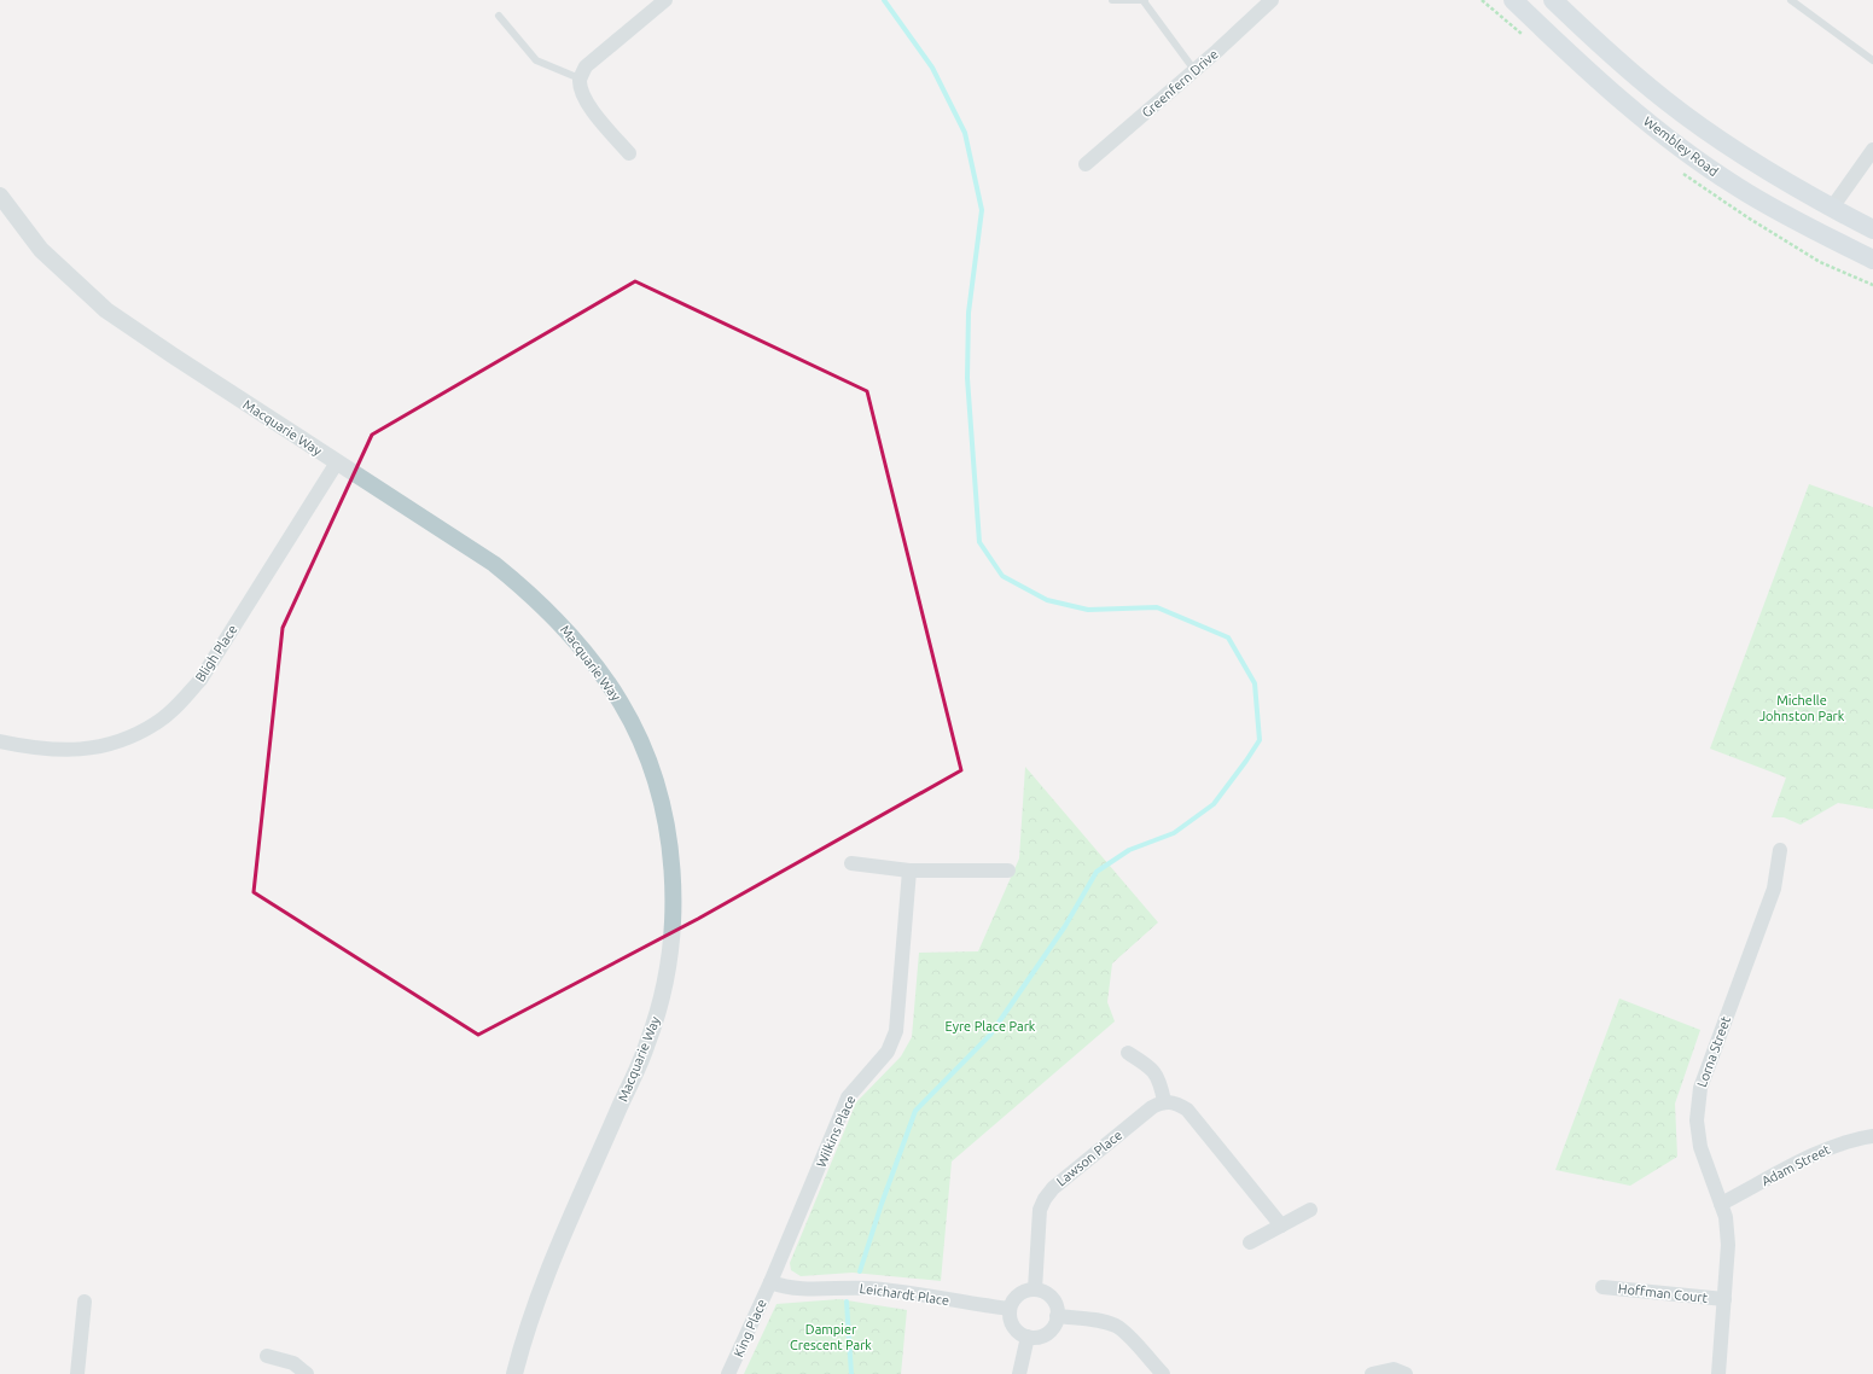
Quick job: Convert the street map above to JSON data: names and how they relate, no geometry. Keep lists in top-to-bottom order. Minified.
{"streets":{"main road":["Wembley Road"],"street":["Greenfern Drive","Macquarie Way","Bligh Place","Lorna Street","Wilkins Place","Lawson Place","Adam Street","Hoffman Court","Leichardt Place","King Place"]},"crossings":[["Macquarie Way","Bligh Place"],["Lorna Street","Adam Street"],["Lorna Street","Hoffman Court"],["Wilkins Place","Leichardt Place"],["Wilkins Place","King Place"],["Lawson Place","Leichardt Place"],["Leichardt Place","King Place"]],"parks":["Michelle Johnston Park","Eyre Place Park","Dampier Crescent Park"]}
